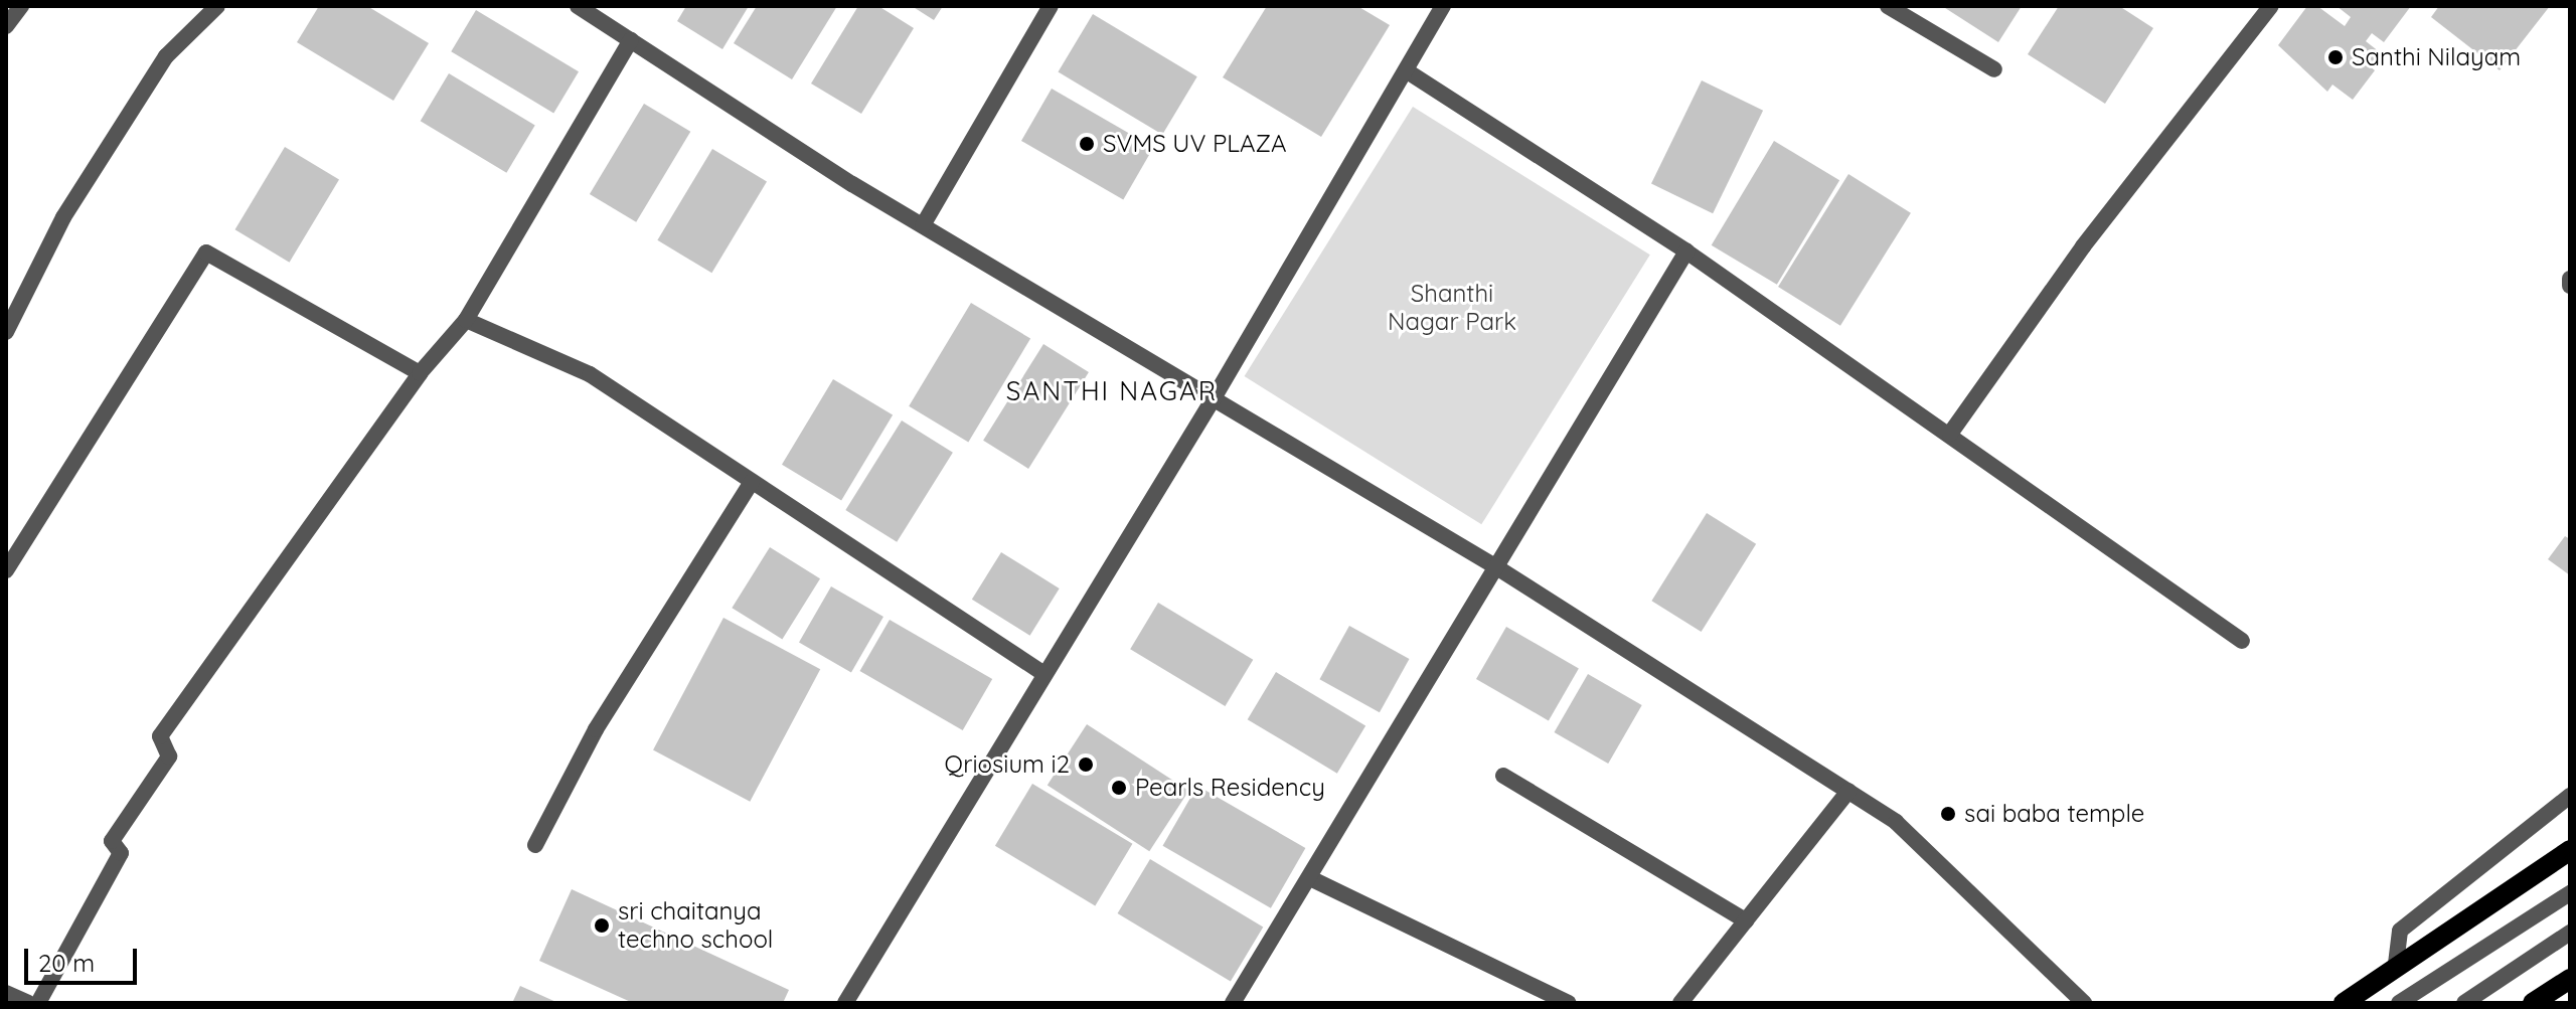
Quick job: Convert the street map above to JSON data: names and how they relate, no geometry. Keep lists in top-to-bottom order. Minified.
{"districts":["SANTHI NAGAR"],"parks":["Shanthi Nagar Park"],"places":["Santhi Nilayam","SVMS UV PLAZA","Qriosium i2","Pearls Residency","sai baba temple","sri chaitanya techno school"],"scale_bar":"20 m"}
